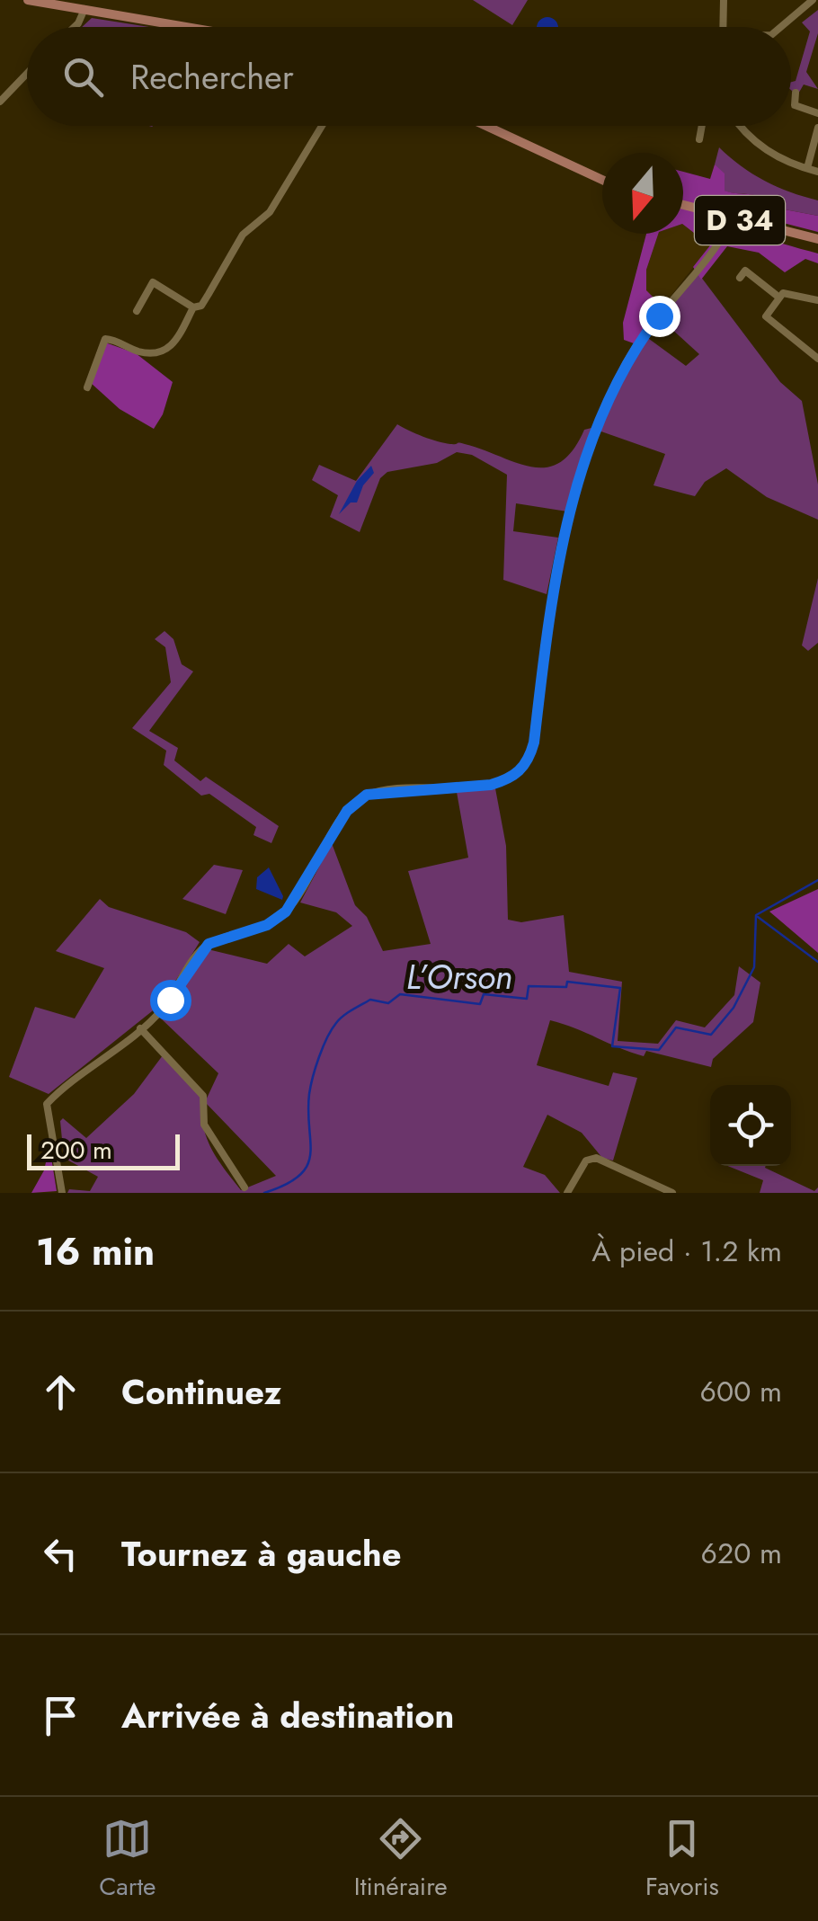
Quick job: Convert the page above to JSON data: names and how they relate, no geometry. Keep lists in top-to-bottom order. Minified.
{"streets":{"main road":["D 34"]},"water":["L’Orson"],"scale_bar":"200 m","north":"bottom","page":{"search":"Rechercher","scale":"200 m","heading":["16 min","À pied · 1.2 km"],"list":[["Continuez","600 m"],["Tournez à gauche","620 m"],"Arrivée à destination"],"nav":["Carte","Itinéraire","Favoris"]}}
